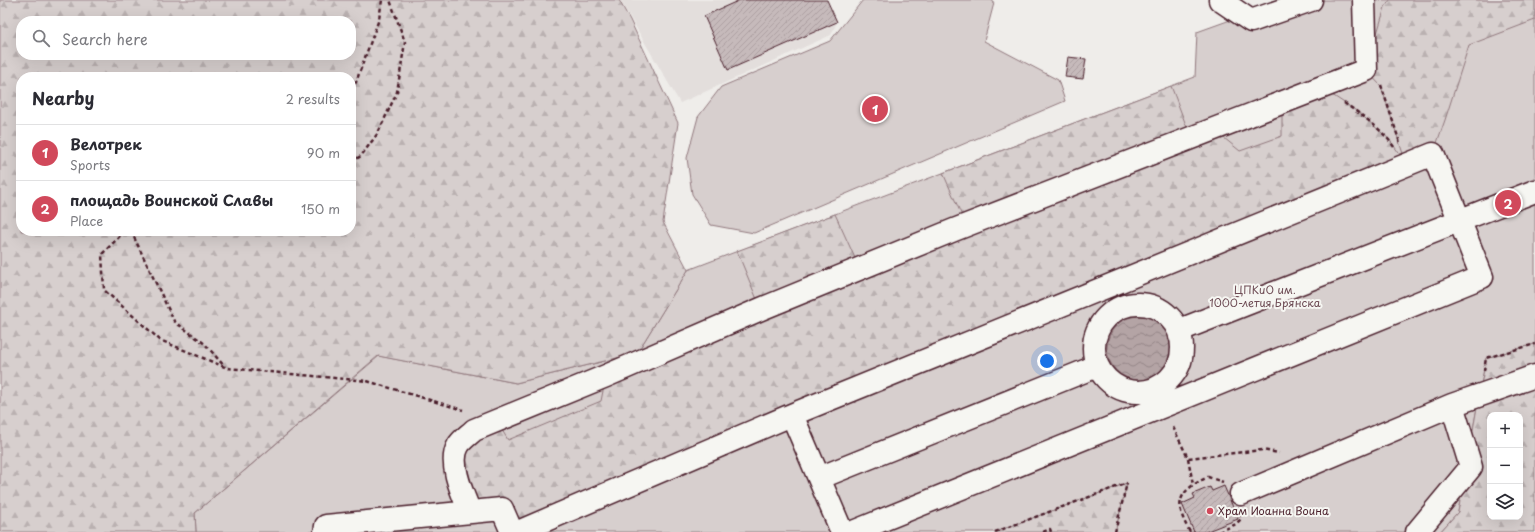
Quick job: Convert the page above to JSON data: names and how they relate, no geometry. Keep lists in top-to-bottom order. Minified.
{"parks":["ЦПКиО им. 1000-летия Брянска"],"places":["Храм Иоанна Воина"],"page":{"search":"Search here","heading":["Nearby","2 results"],"pins":["1","2"],"list":[{"mark":"1","name":"Велотрек","note":"Sports","value":"90 m"},{"mark":"2","name":"площадь Воинской Славы","note":"Place","value":"150 m"}],"map_buttons":["+","−"]}}
